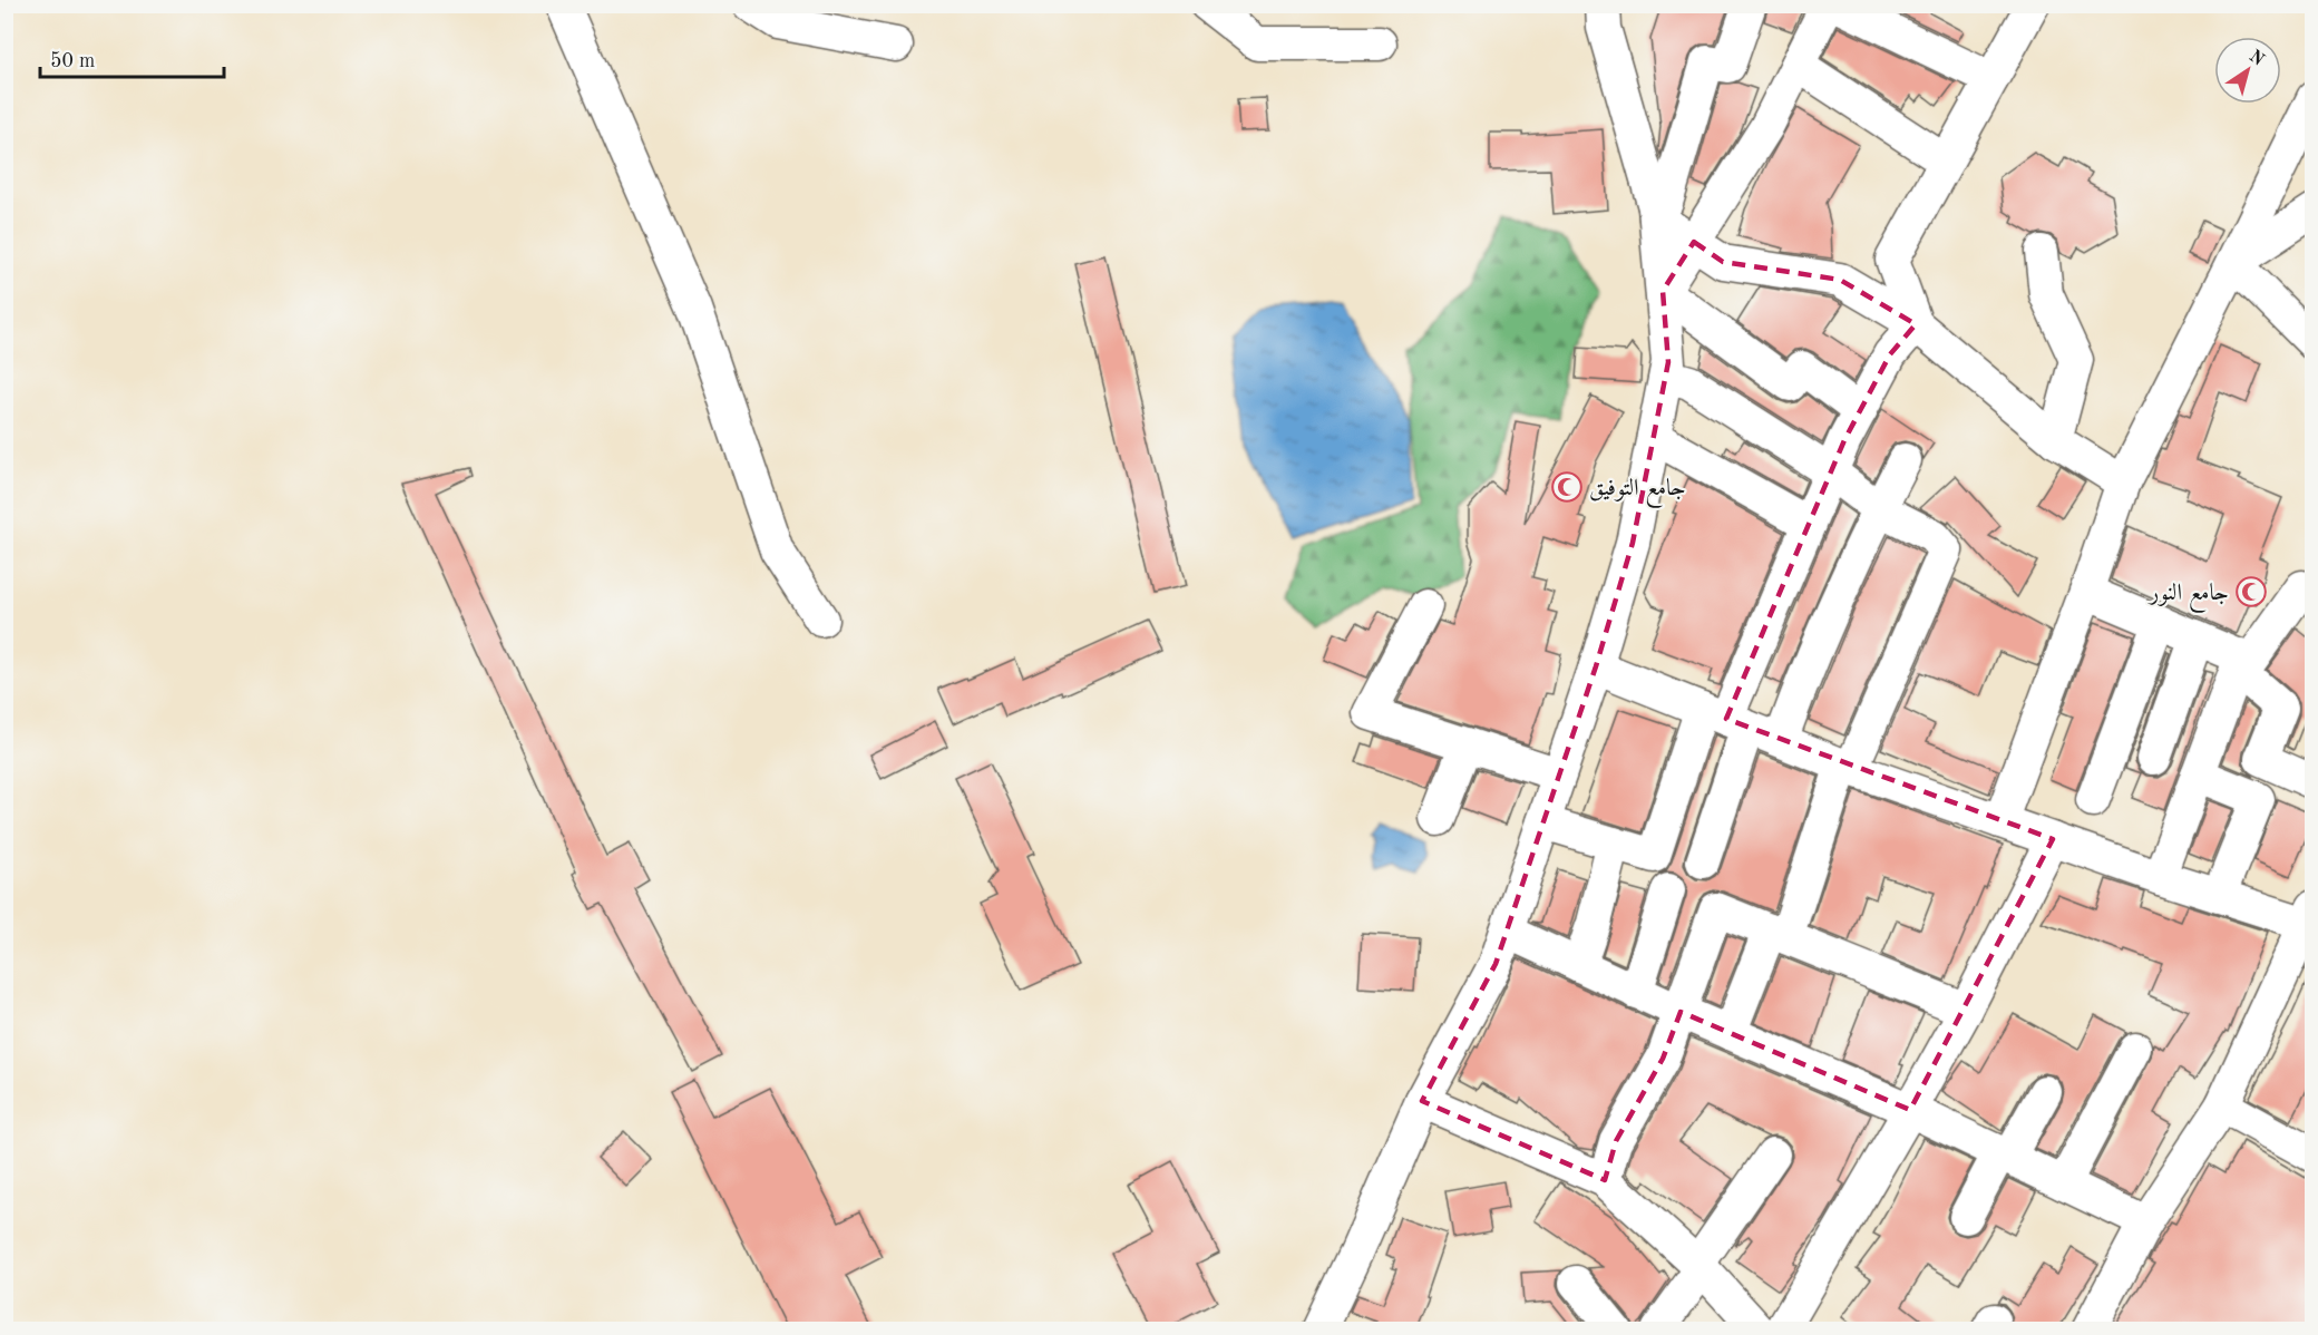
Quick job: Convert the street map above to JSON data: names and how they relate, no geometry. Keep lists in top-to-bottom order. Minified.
{"places":{"mosque":["جامع التوفيق","جامع النور"]},"scale_bar":"50 m","north":"top right"}
